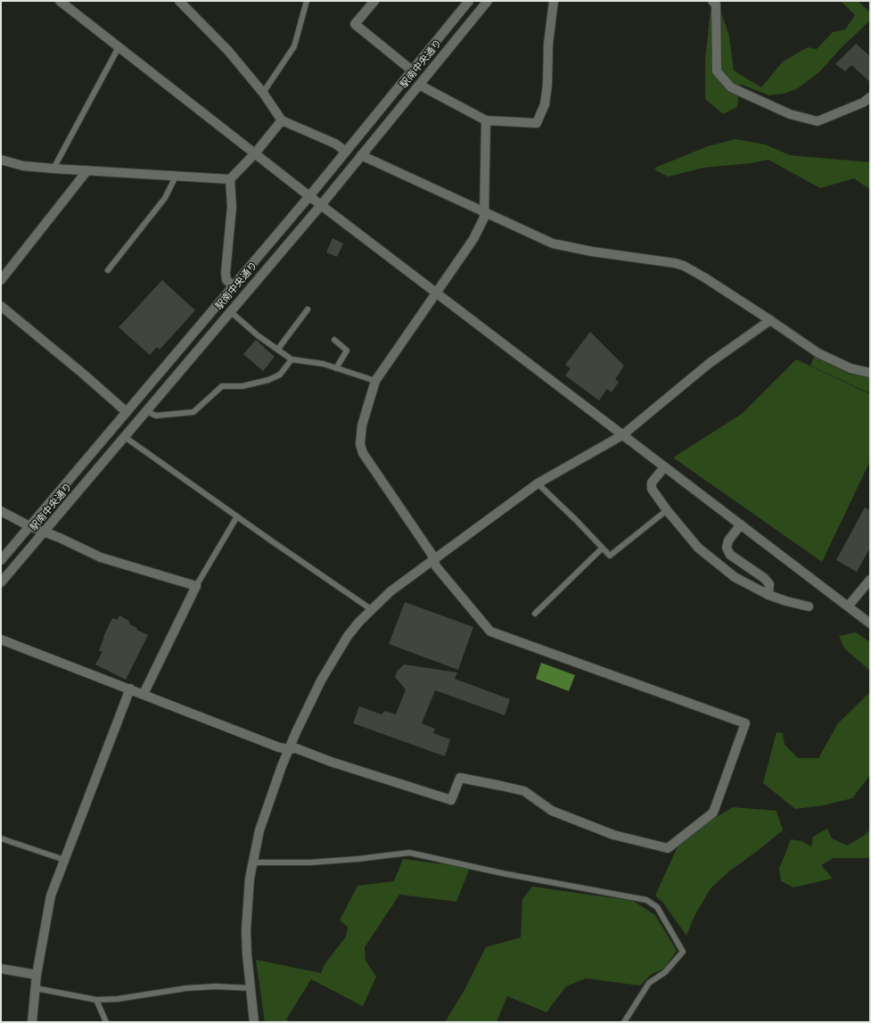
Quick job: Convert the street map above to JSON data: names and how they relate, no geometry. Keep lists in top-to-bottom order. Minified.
{"streets":{"street":["駅南中央通り"]}}
